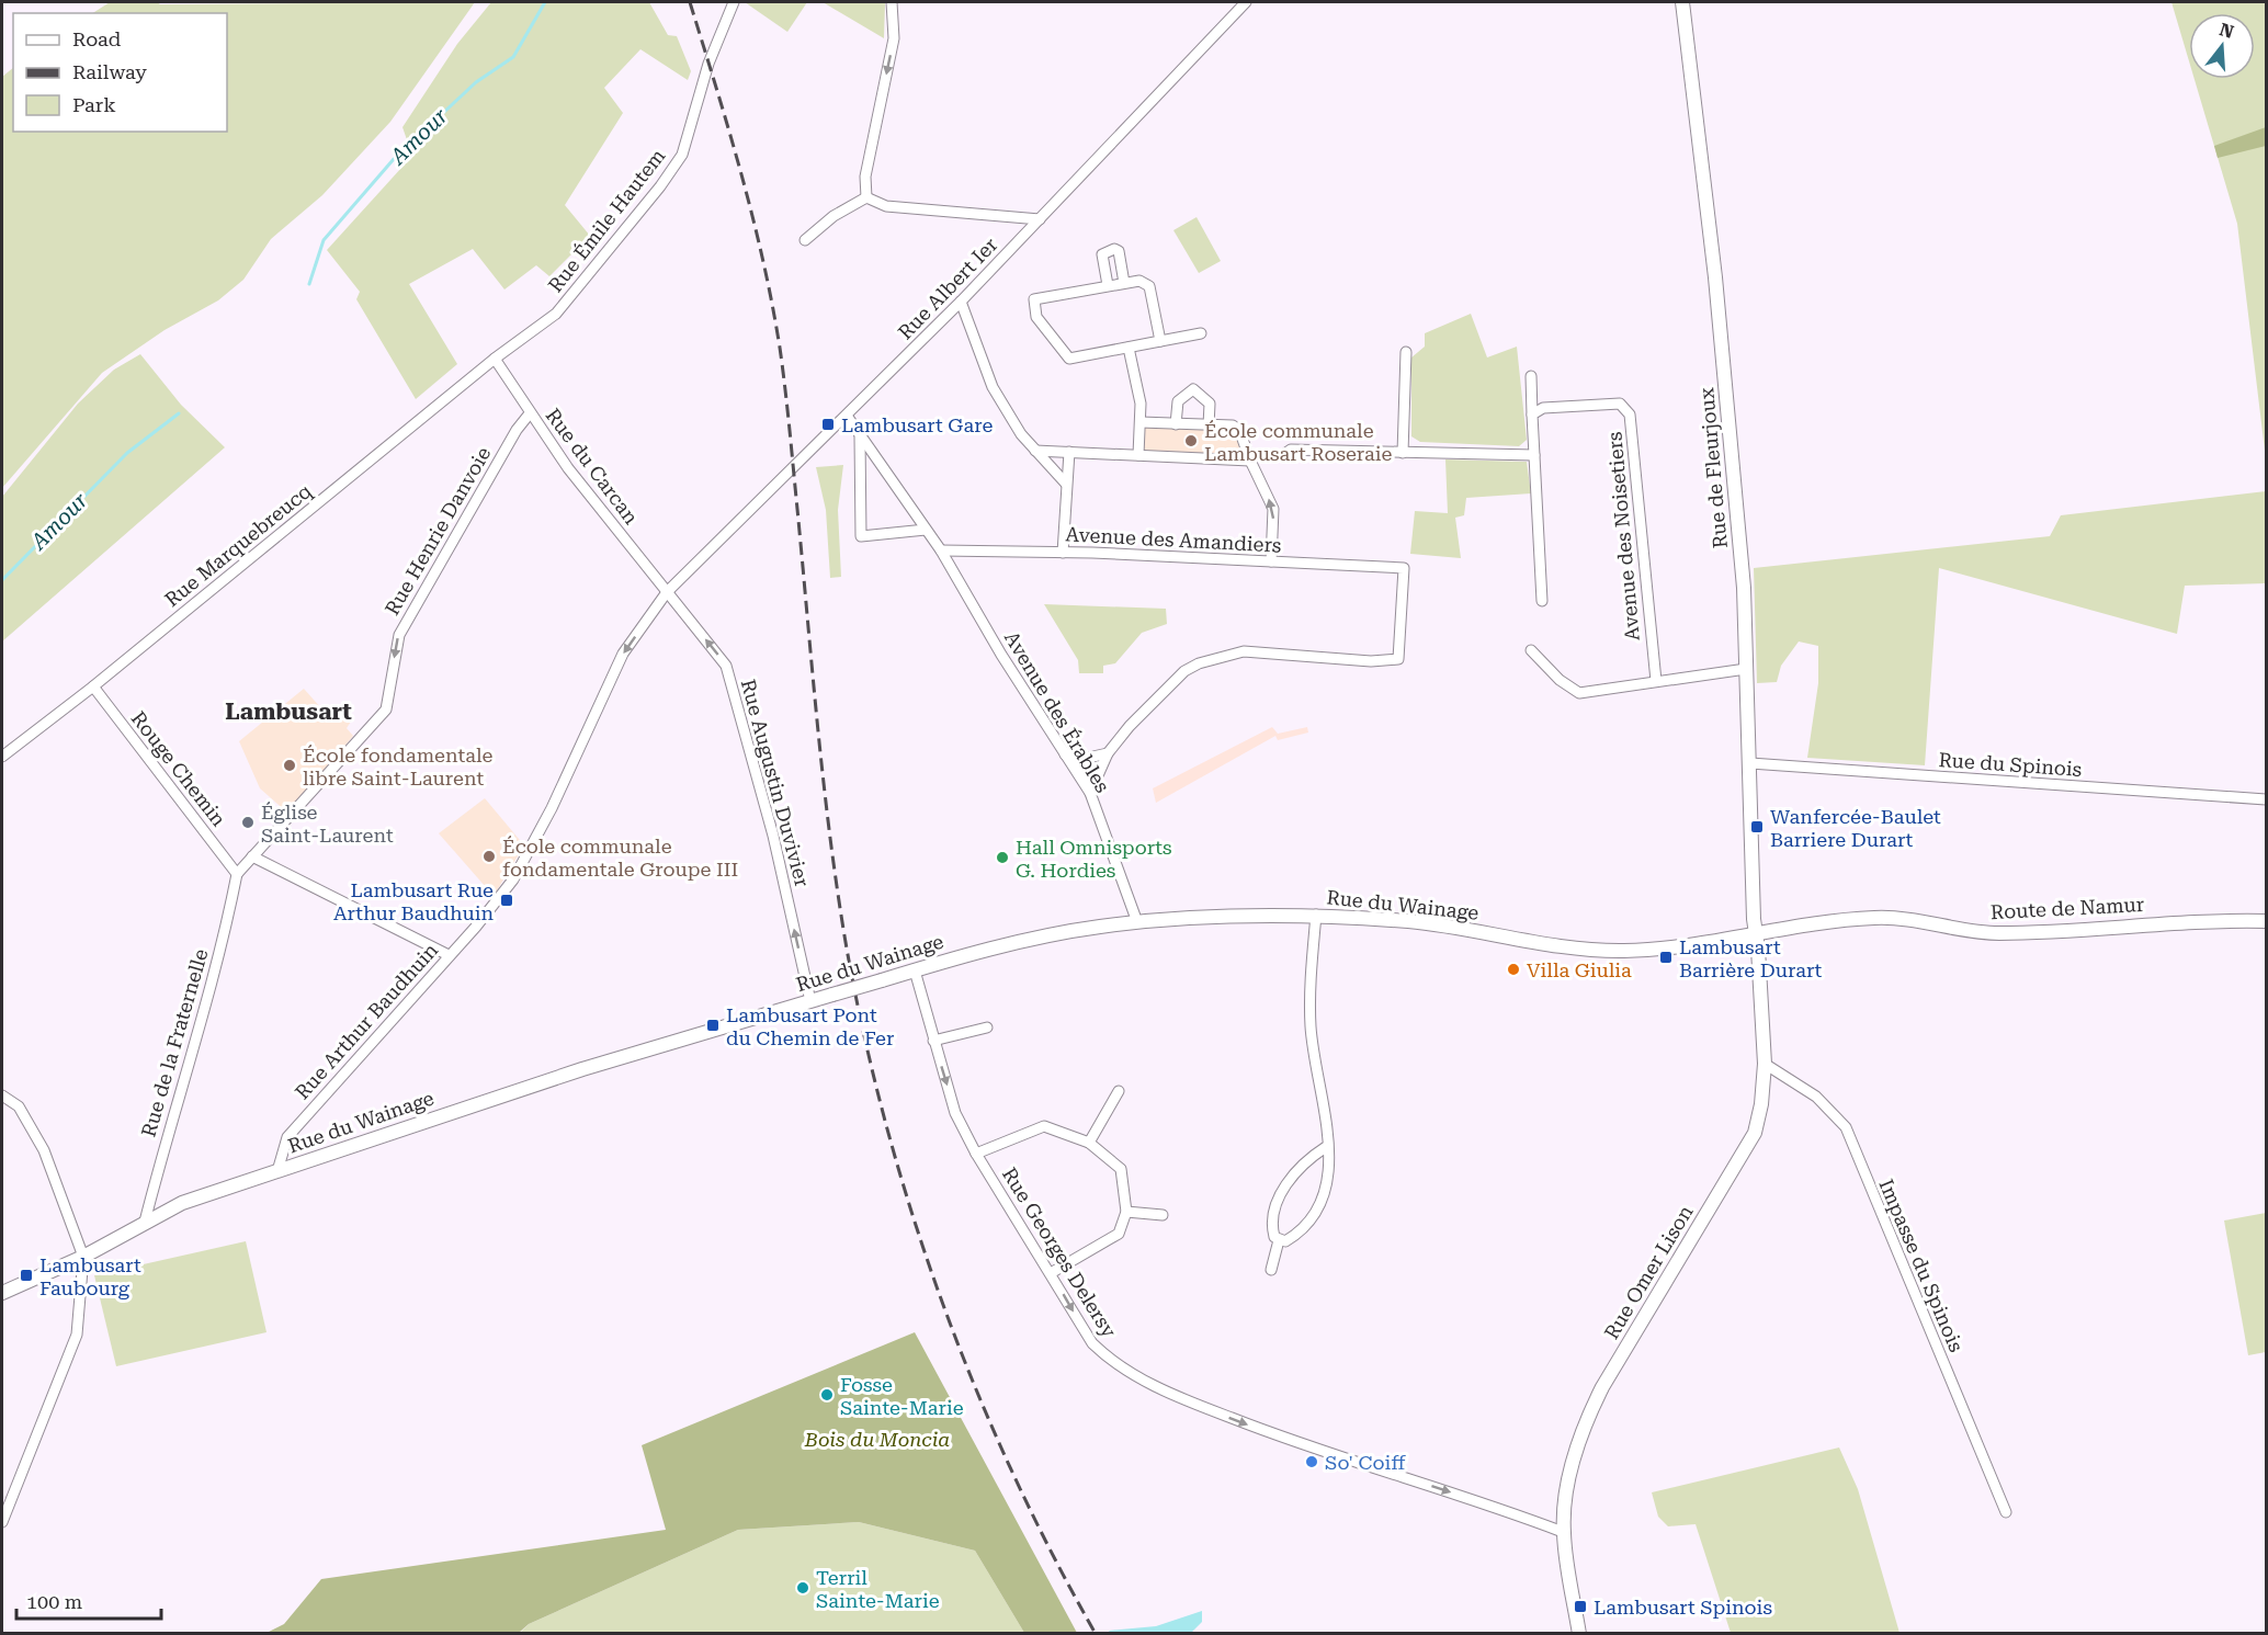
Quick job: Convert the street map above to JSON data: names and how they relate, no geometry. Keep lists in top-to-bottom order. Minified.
{"streets":{"main road":["Rue de Fleurjoux","Rue du Wainage","Route de Namur","Rue Omer Lison"],"street":["Rue Émile Hautem","Rue Albert Ier","Rue du Carcan","Rue Henrie Danvoie","Avenue des Noisetiers","Avenue des Amandiers","Rue Marquebreucq","Avenue des Érables","Rue du Spinois","Rouge Chemin","Rue Augustin Duvivier","Rue Arthur Baudhuin","Rue de la Fraternelle","Rue Georges Delersy","Impasse du Spinois"]},"crossings":[["Rue Émile Hautem","Rue du Carcan"],["Rue Émile Hautem","Rue Marquebreucq"],["Rue Albert Ier","Rue du Carcan"],["Rue Albert Ier","Avenue des Érables"],["Rue Albert Ier","Rue Augustin Duvivier"],["Rue Albert Ier","Rue Arthur Baudhuin"],["Rue du Carcan","Rue Henrie Danvoie"],["Rue du Carcan","Rue Marquebreucq"],["Rue du Carcan","Rue Augustin Duvivier"],["Rue du Carcan","Rue Arthur Baudhuin"],["Rue de Fleurjoux","Rue du Spinois"],["Rue de Fleurjoux","Rue du Wainage"],["Rue de Fleurjoux","Route de Namur"],["Rue de Fleurjoux","Rue Omer Lison"],["Rue Henrie Danvoie","Rouge Chemin"],["Rue Henrie Danvoie","Rue de la Fraternelle"],["Avenue des Amandiers","Avenue des Érables"],["Rue Marquebreucq","Rouge Chemin"],["Avenue des Érables","Rue du Wainage"],["Rouge Chemin","Rue de la Fraternelle"],["Rue Augustin Duvivier","Rue du Wainage"],["Rue Augustin Duvivier","Rue Arthur Baudhuin"],["Rue du Wainage","Route de Namur"],["Rue du Wainage","Rue Arthur Baudhuin"],["Rue du Wainage","Rue de la Fraternelle"],["Rue du Wainage","Rue Georges Delersy"],["Rue du Wainage","Rue Omer Lison"],["Route de Namur","Rue Omer Lison"],["Rue Georges Delersy","Rue Omer Lison"],["Impasse du Spinois","Rue Omer Lison"]],"one_way":["Rue Henrie Danvoie","Rue Augustin Duvivier","Rue Arthur Baudhuin","Rue Georges Delersy"],"districts":["Lambusart"],"water":["Amour"],"parks":["Bois du Moncia"],"places":{"transit":["Lambusart Gare","Wanfercée-Baulet Barriere Durart","Lambusart Rue Arthur Baudhuin","Lambusart Barrière Durart","Lambusart Pont du Chemin de Fer","Lambusart Faubourg","Lambusart Spinois"],"other":["École communale Lambusart Roseraie","École fondamentale libre Saint-Laurent","Église Saint-Laurent","École communale fondamentale Groupe III","Hall Omnisports G. Hordies","Villa Giulia","Fosse Sainte-Marie","So' Coiff","Terril Sainte-Marie"]},"legend":["Road","Railway","Park"],"scale_bar":"100 m","north":"top"}
